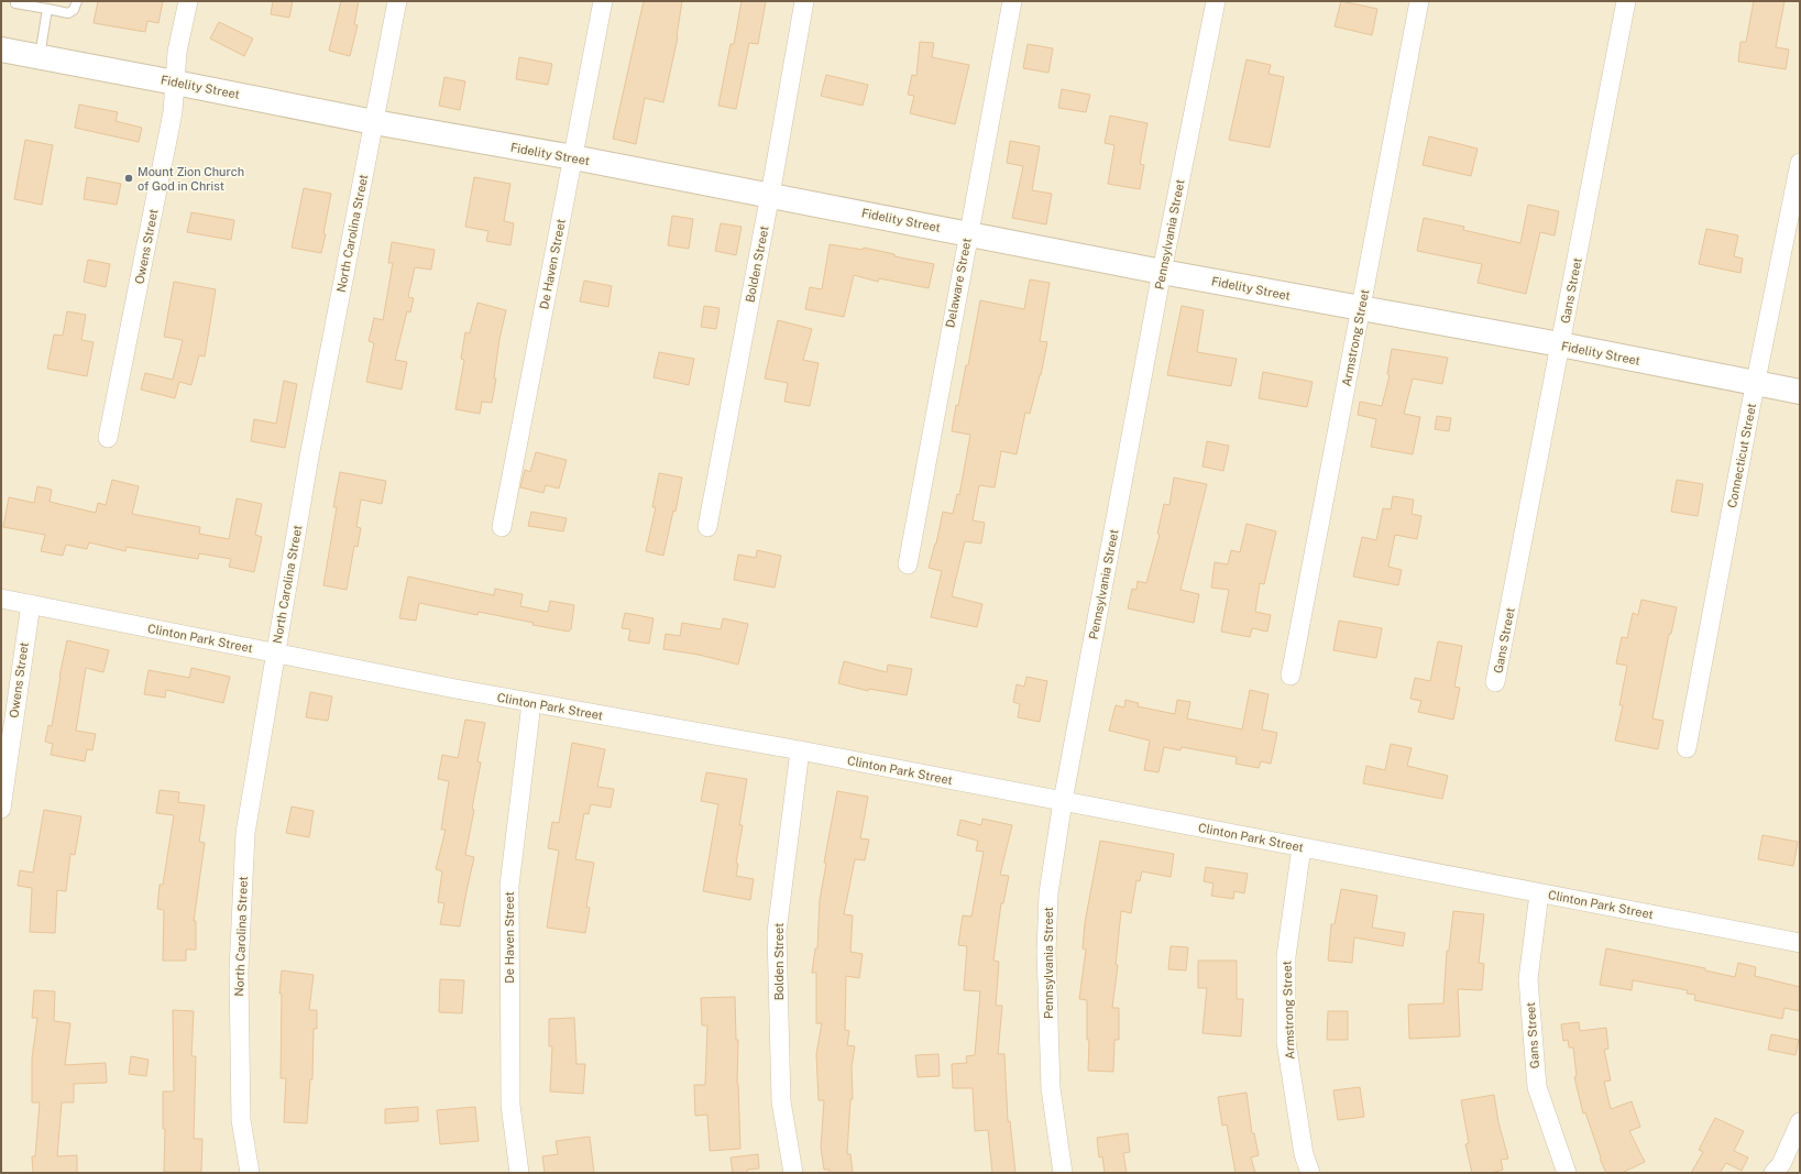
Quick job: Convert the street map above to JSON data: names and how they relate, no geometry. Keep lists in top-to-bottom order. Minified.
{"streets":{"main road":["Fidelity Street"],"street":["North Carolina Street","Pennsylvania Street","Owens Street","De Haven Street","Bolden Street","Delaware Street","Gans Street","Armstrong Street","Connecticut Street","Clinton Park Street"]},"crossings":[["Fidelity Street","North Carolina Street"],["Fidelity Street","Pennsylvania Street"],["Fidelity Street","Owens Street"],["Fidelity Street","De Haven Street"],["Fidelity Street","Bolden Street"],["Fidelity Street","Delaware Street"],["Fidelity Street","Gans Street"],["Fidelity Street","Armstrong Street"],["Fidelity Street","Connecticut Street"],["North Carolina Street","Clinton Park Street"],["Pennsylvania Street","Clinton Park Street"],["Owens Street","Clinton Park Street"],["De Haven Street","Clinton Park Street"],["Bolden Street","Clinton Park Street"],["Gans Street","Clinton Park Street"],["Armstrong Street","Clinton Park Street"]],"places":["Mount Zion Church of God in Christ"]}
